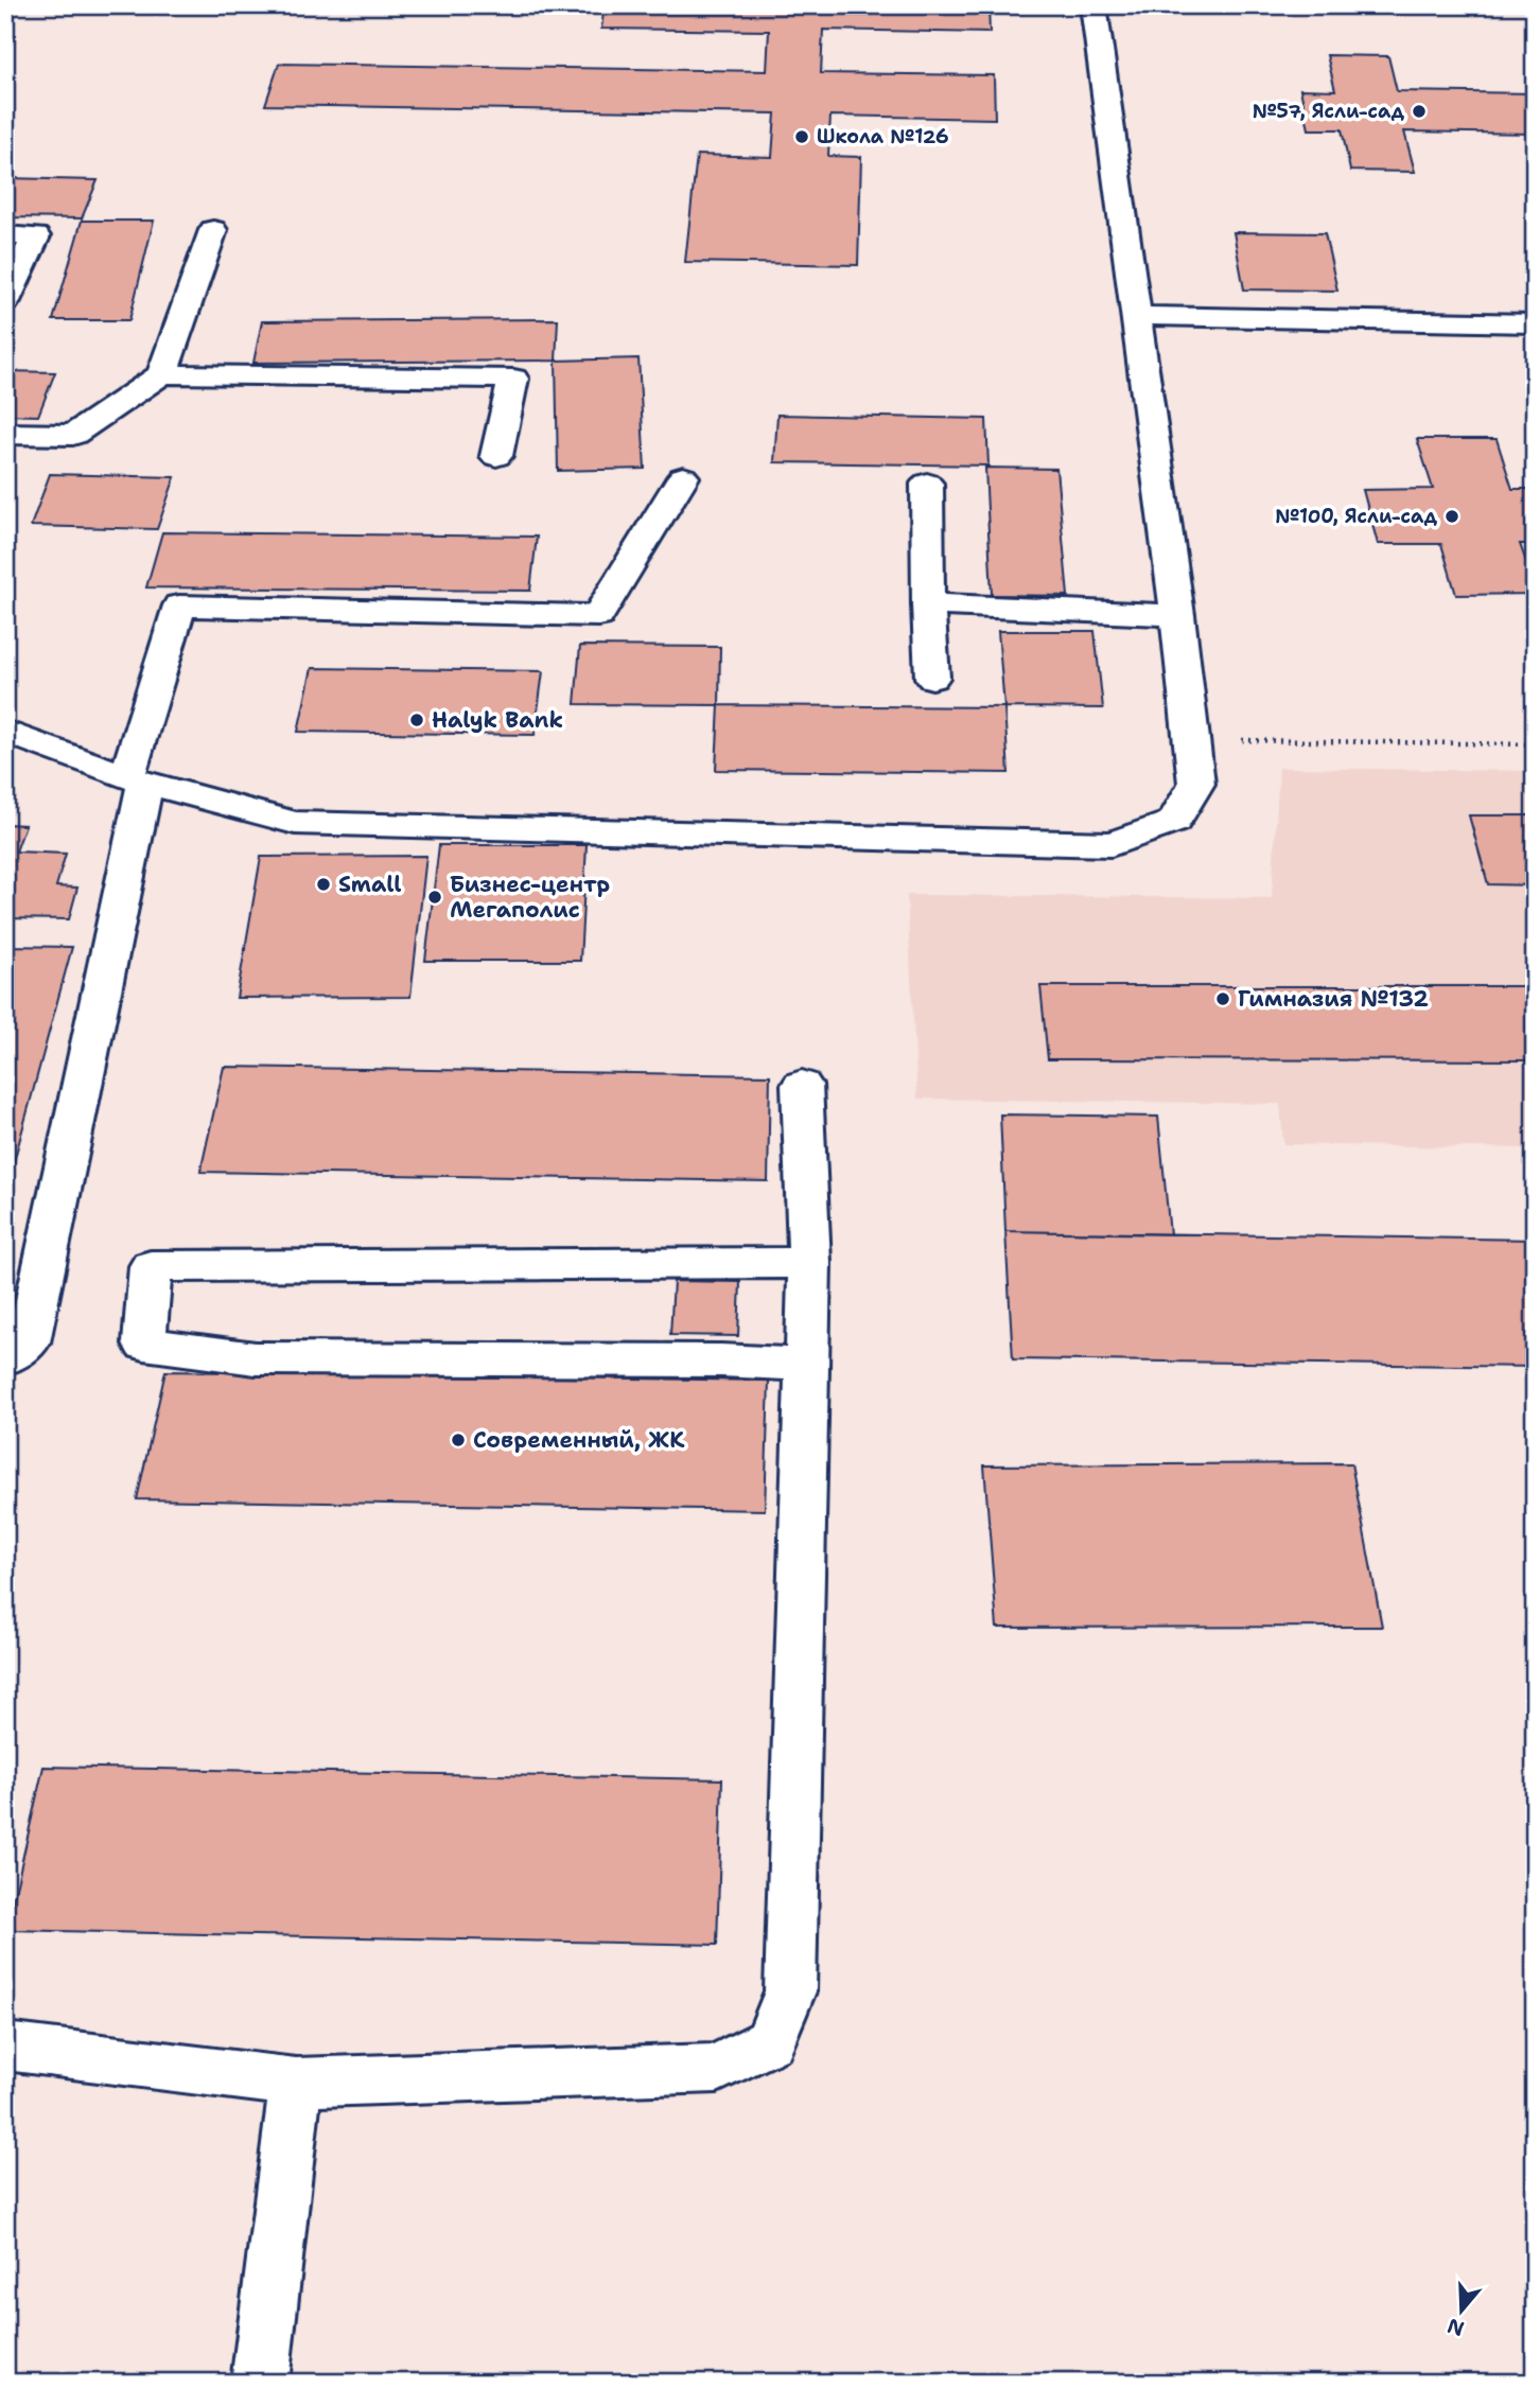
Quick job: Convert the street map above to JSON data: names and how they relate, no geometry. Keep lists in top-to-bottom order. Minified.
{"places":["№57, Ясли-сад","Школа №126","№100, Ясли-сад","Halyk Bank","Small","Бизнес-центр Мегаполис","Гимназия №132","Современный, ЖК"],"north":"bottom"}
